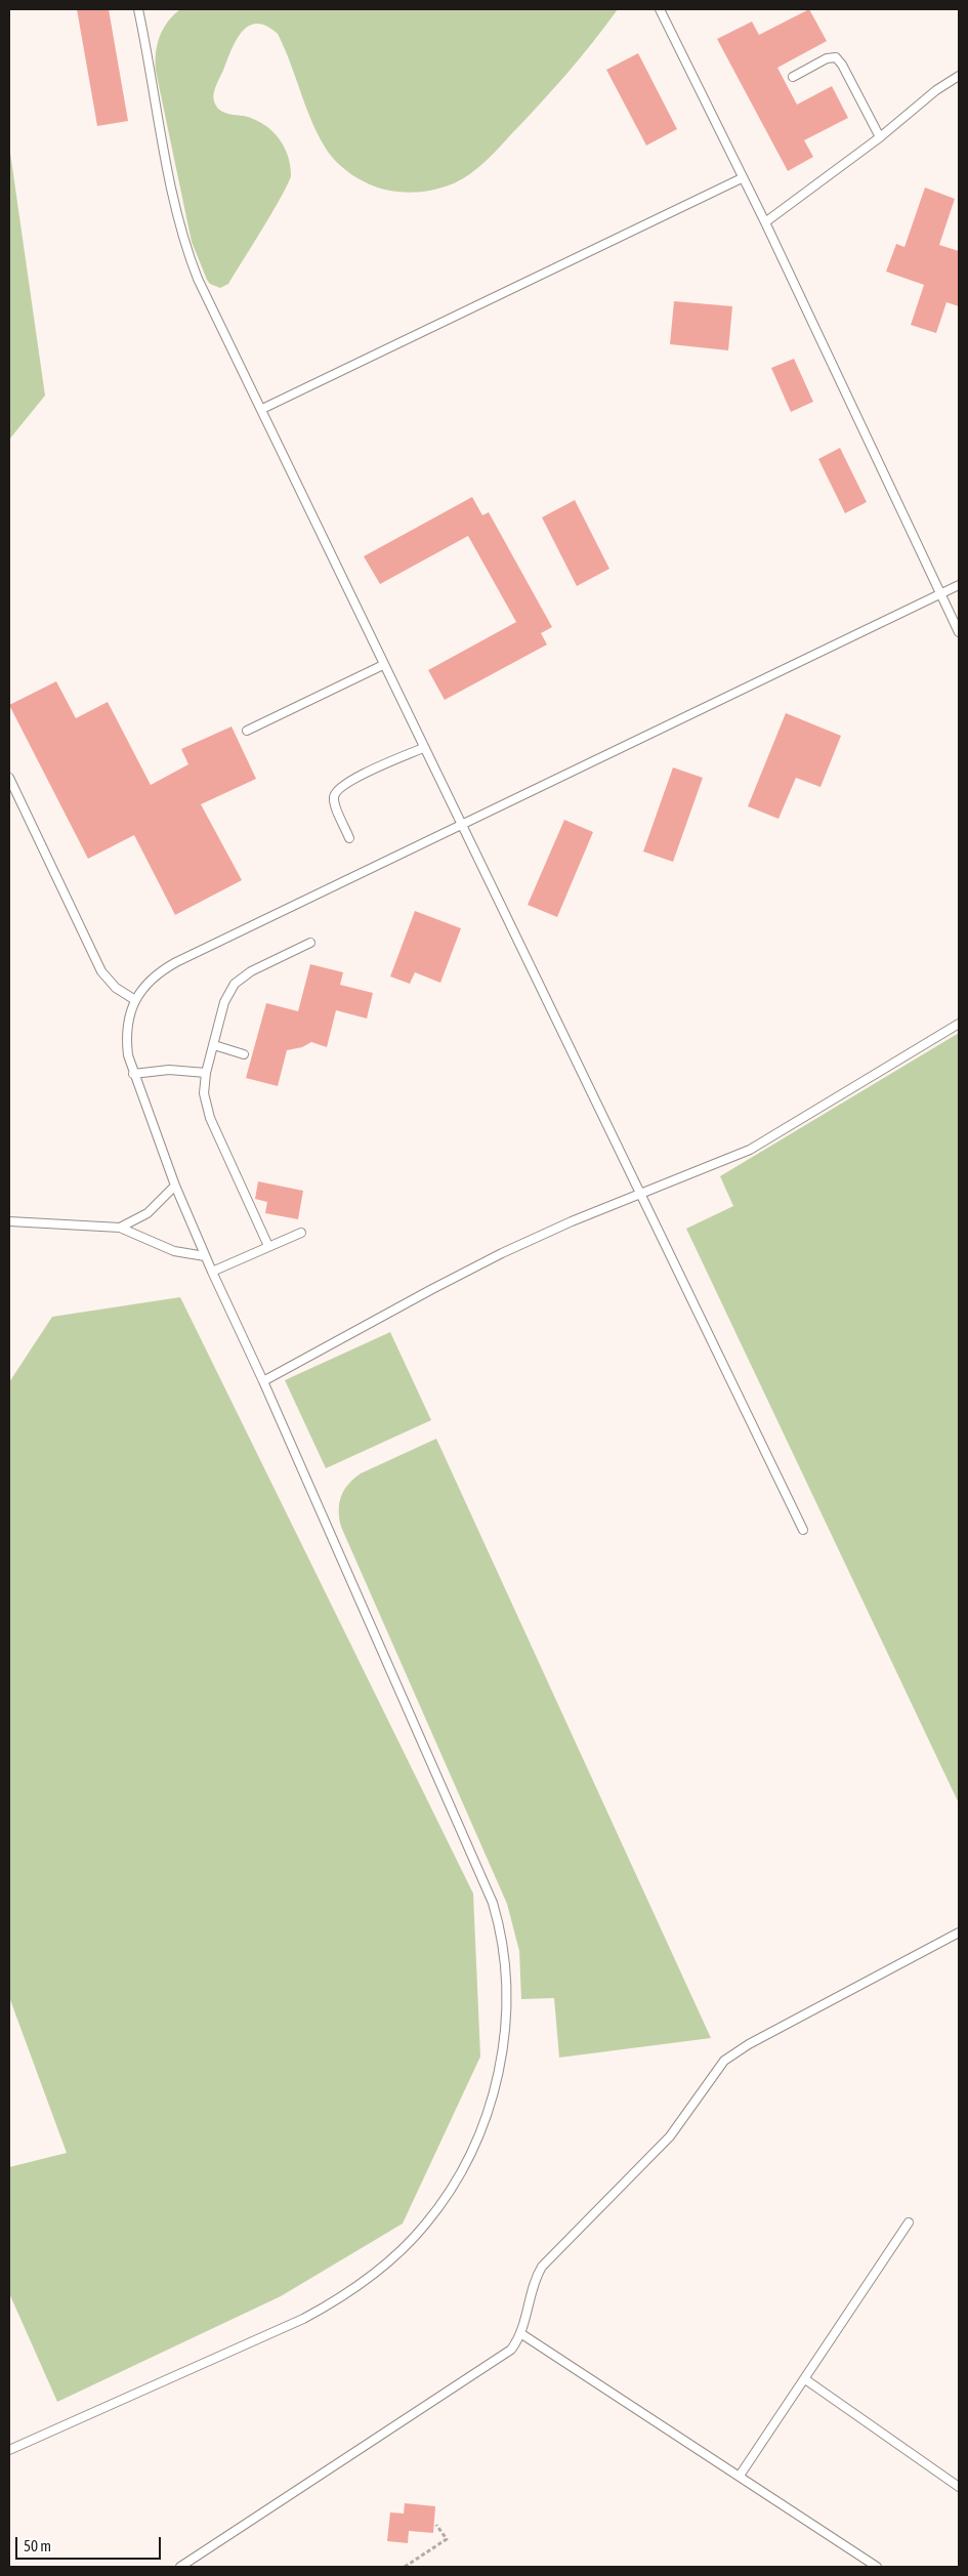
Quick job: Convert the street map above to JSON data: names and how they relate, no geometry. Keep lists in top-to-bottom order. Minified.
{"scale_bar":"50 m"}
